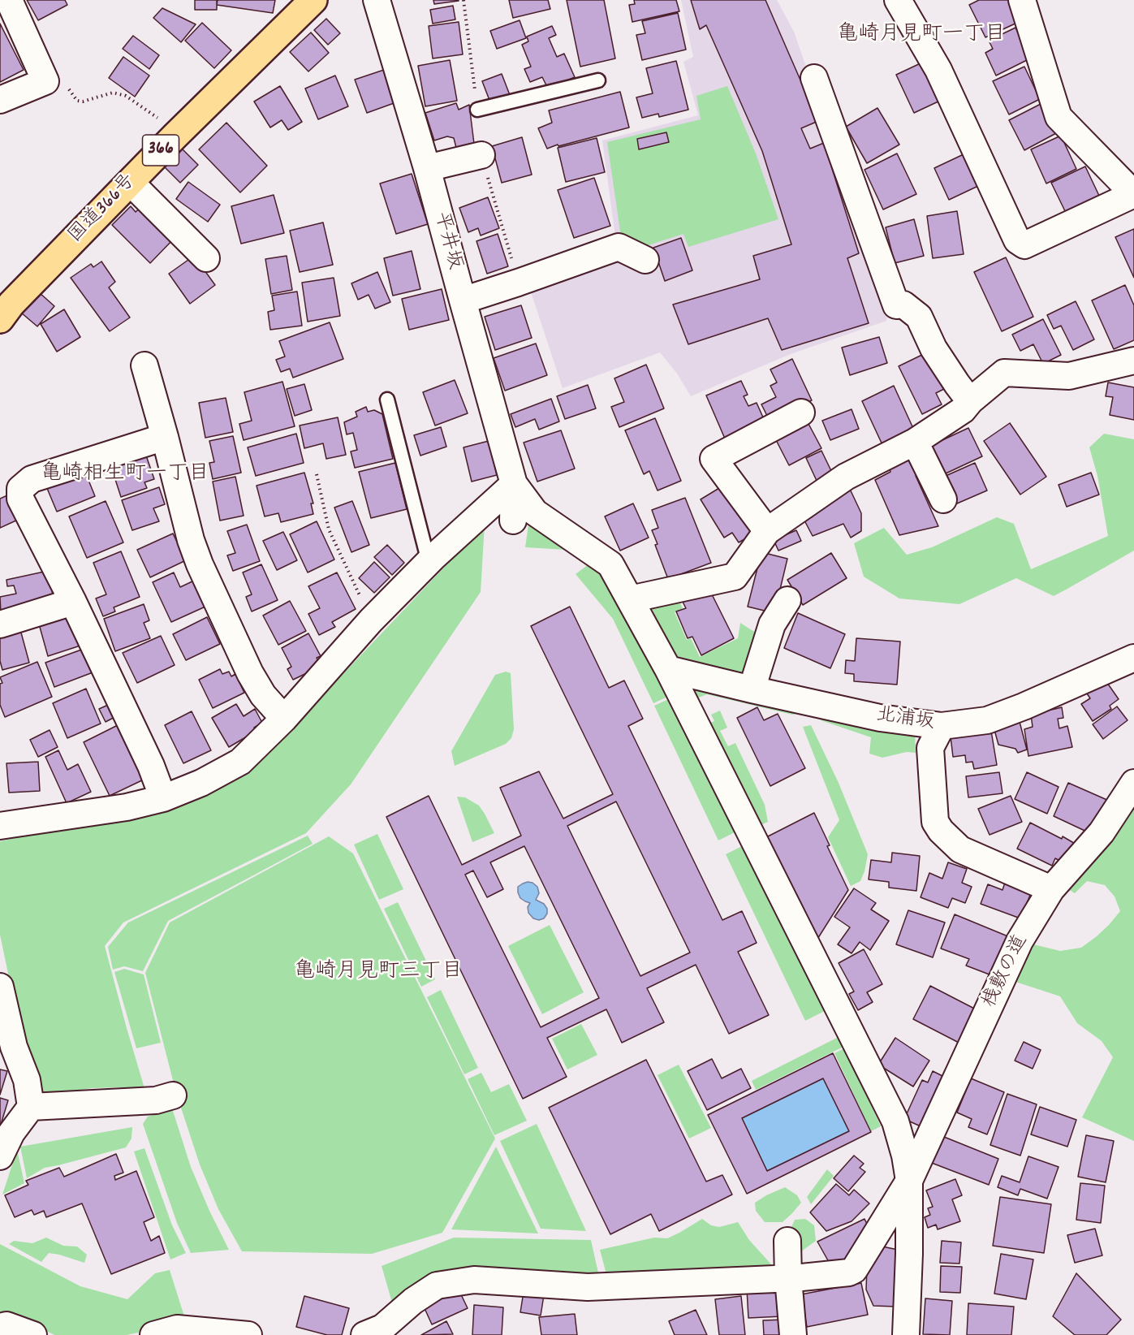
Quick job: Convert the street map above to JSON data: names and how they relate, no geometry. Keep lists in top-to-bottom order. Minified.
{"streets":{"highway":["366","国道366号"],"street":["平井坂","北浦坂","桟敷の道"]},"districts":["亀崎月見町一丁目","亀崎相生町一丁目","亀崎月見町三丁目"]}
